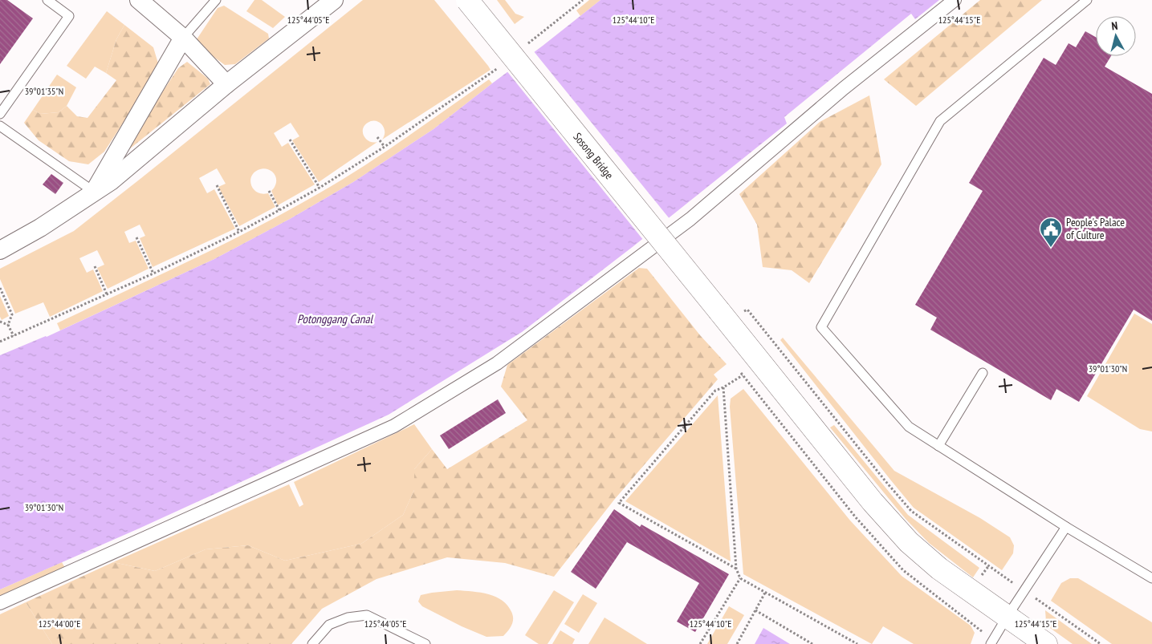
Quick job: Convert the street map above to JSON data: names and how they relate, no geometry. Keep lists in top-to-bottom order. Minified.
{"streets":{"street":["Sosong Bridge"]},"water":["Potonggang Canal"],"places":{"public building":["People's Palace of Culture"]},"north":"top","coordinates":["125°44'05\"E","125°44'10\"E","125°44'15\"E","39°01'35\"N","39°01'30\"N","125°44'00\"E"]}
